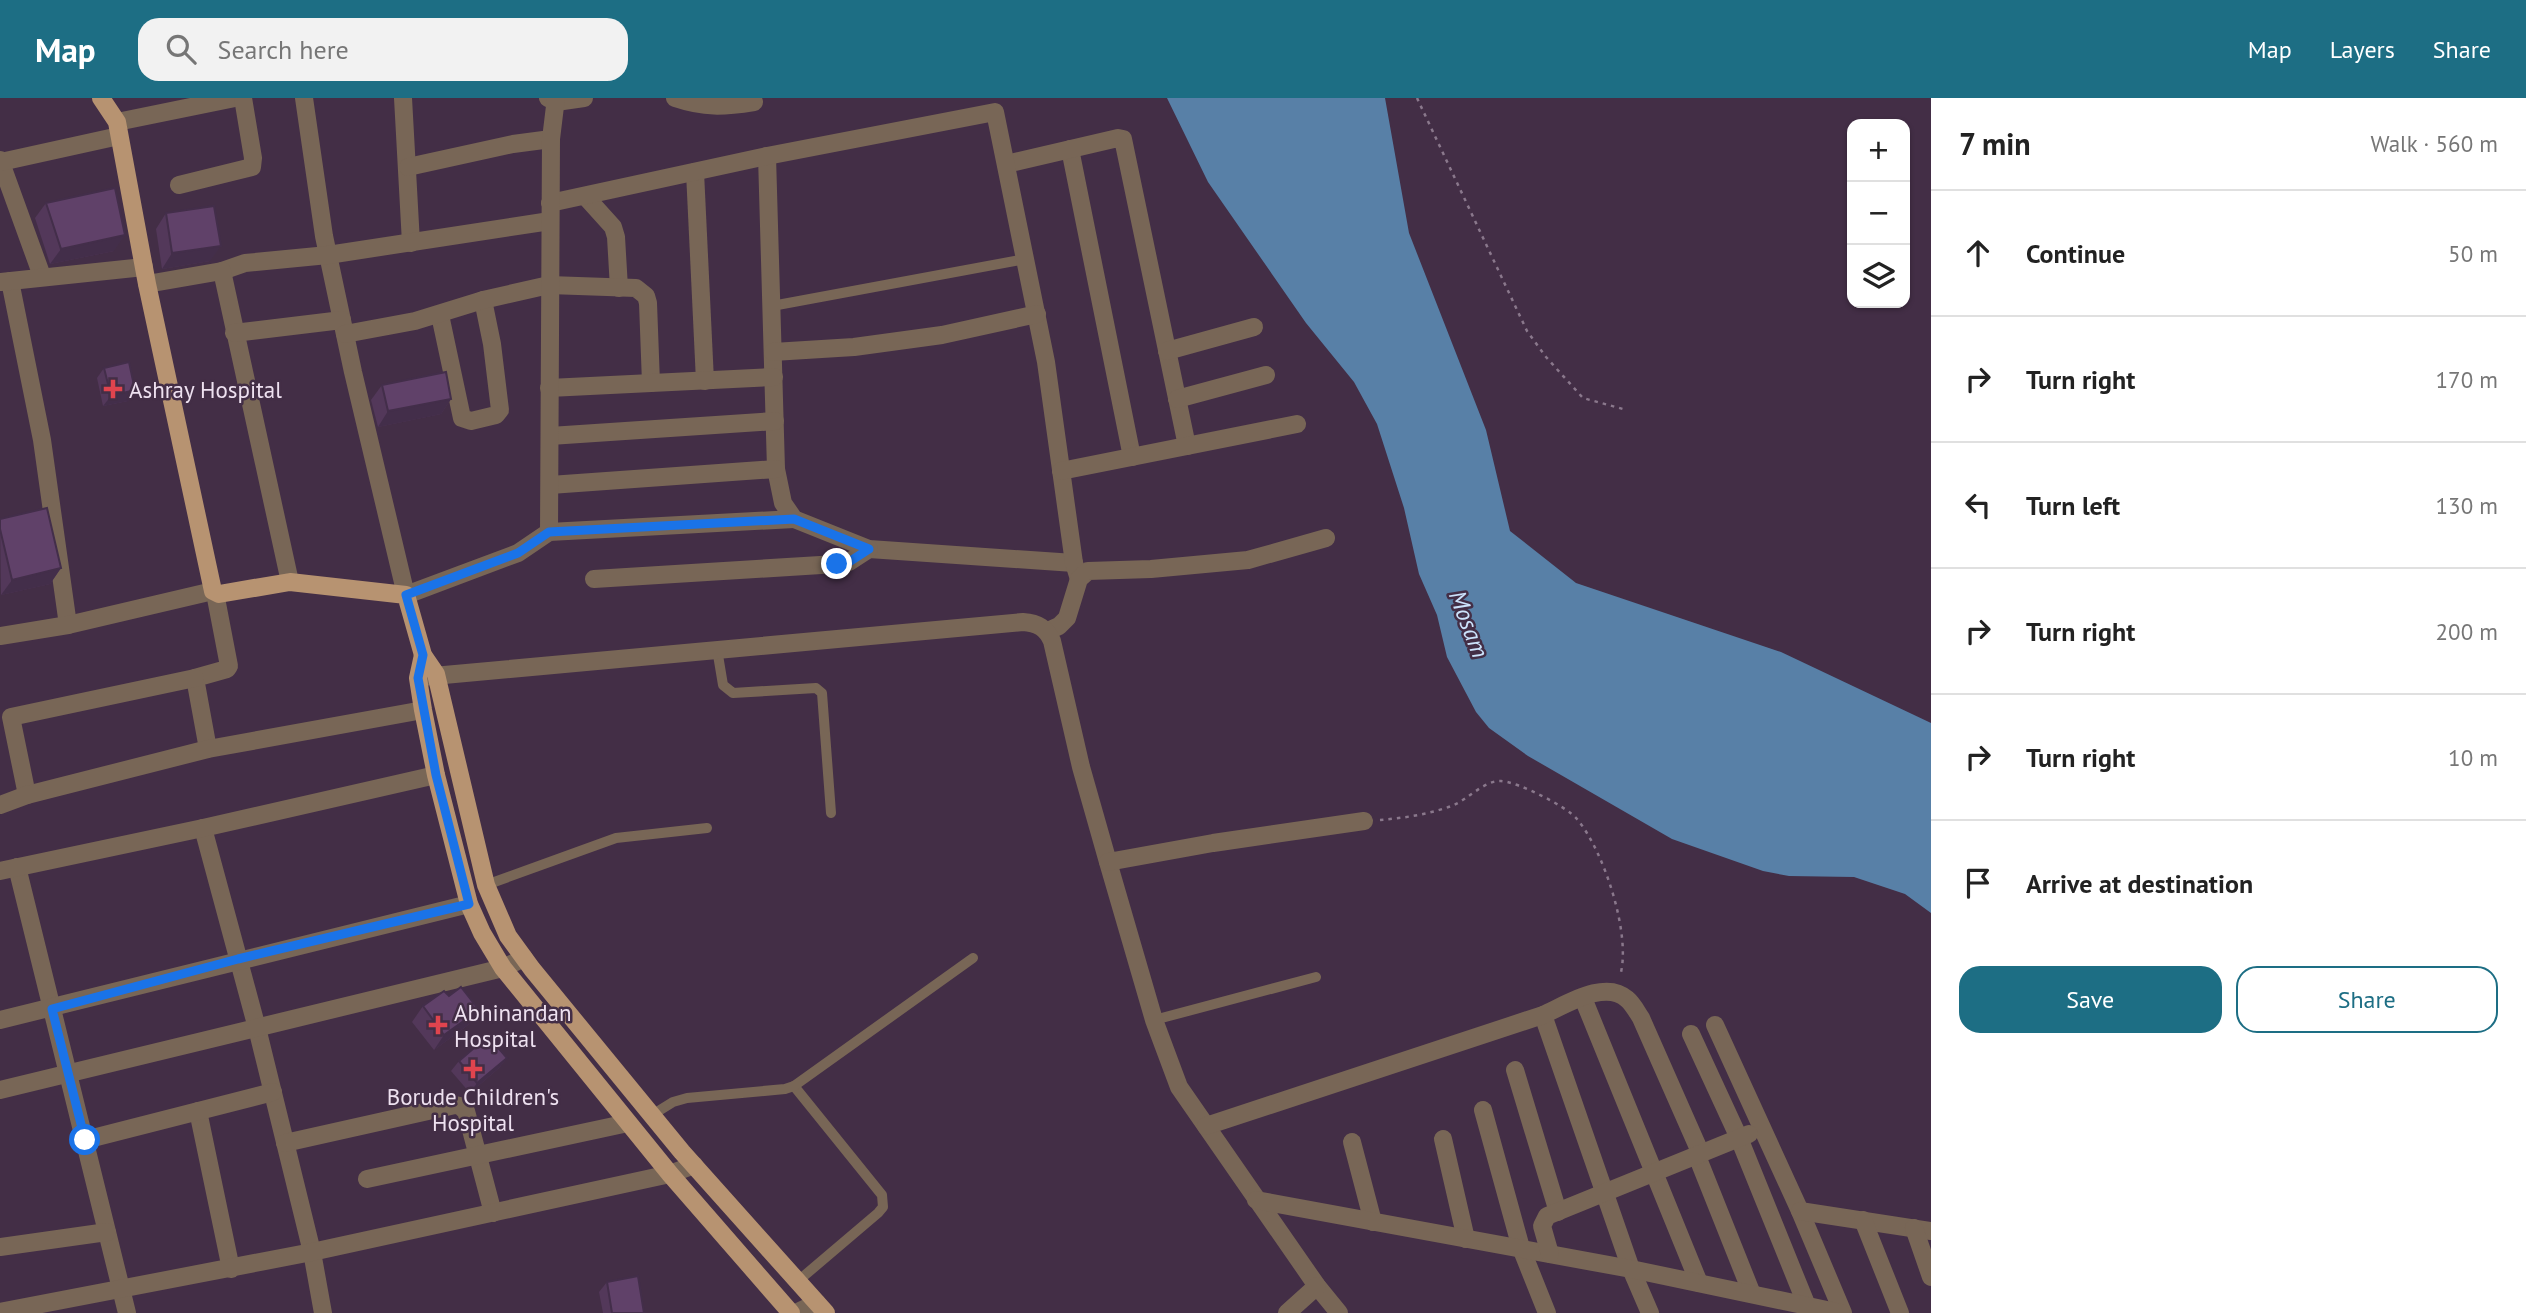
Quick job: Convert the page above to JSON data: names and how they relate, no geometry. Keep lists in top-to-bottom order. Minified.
{"water":["Mosam"],"places":{"health":["Ashray Hospital","Abhinandan Hospital","Borude Children's Hospital"]},"page":{"header":"Map","search":"Search here","nav":["Map","Layers","Share"],"heading":["7 min","Walk · 560 m"],"map_buttons":["+","−"],"list":[["Continue","50 m"],["Turn right","170 m"],["Turn left","130 m"],["Turn right","200 m"],["Turn right","10 m"],"Arrive at destination"],"buttons":["Save","Share"]}}
